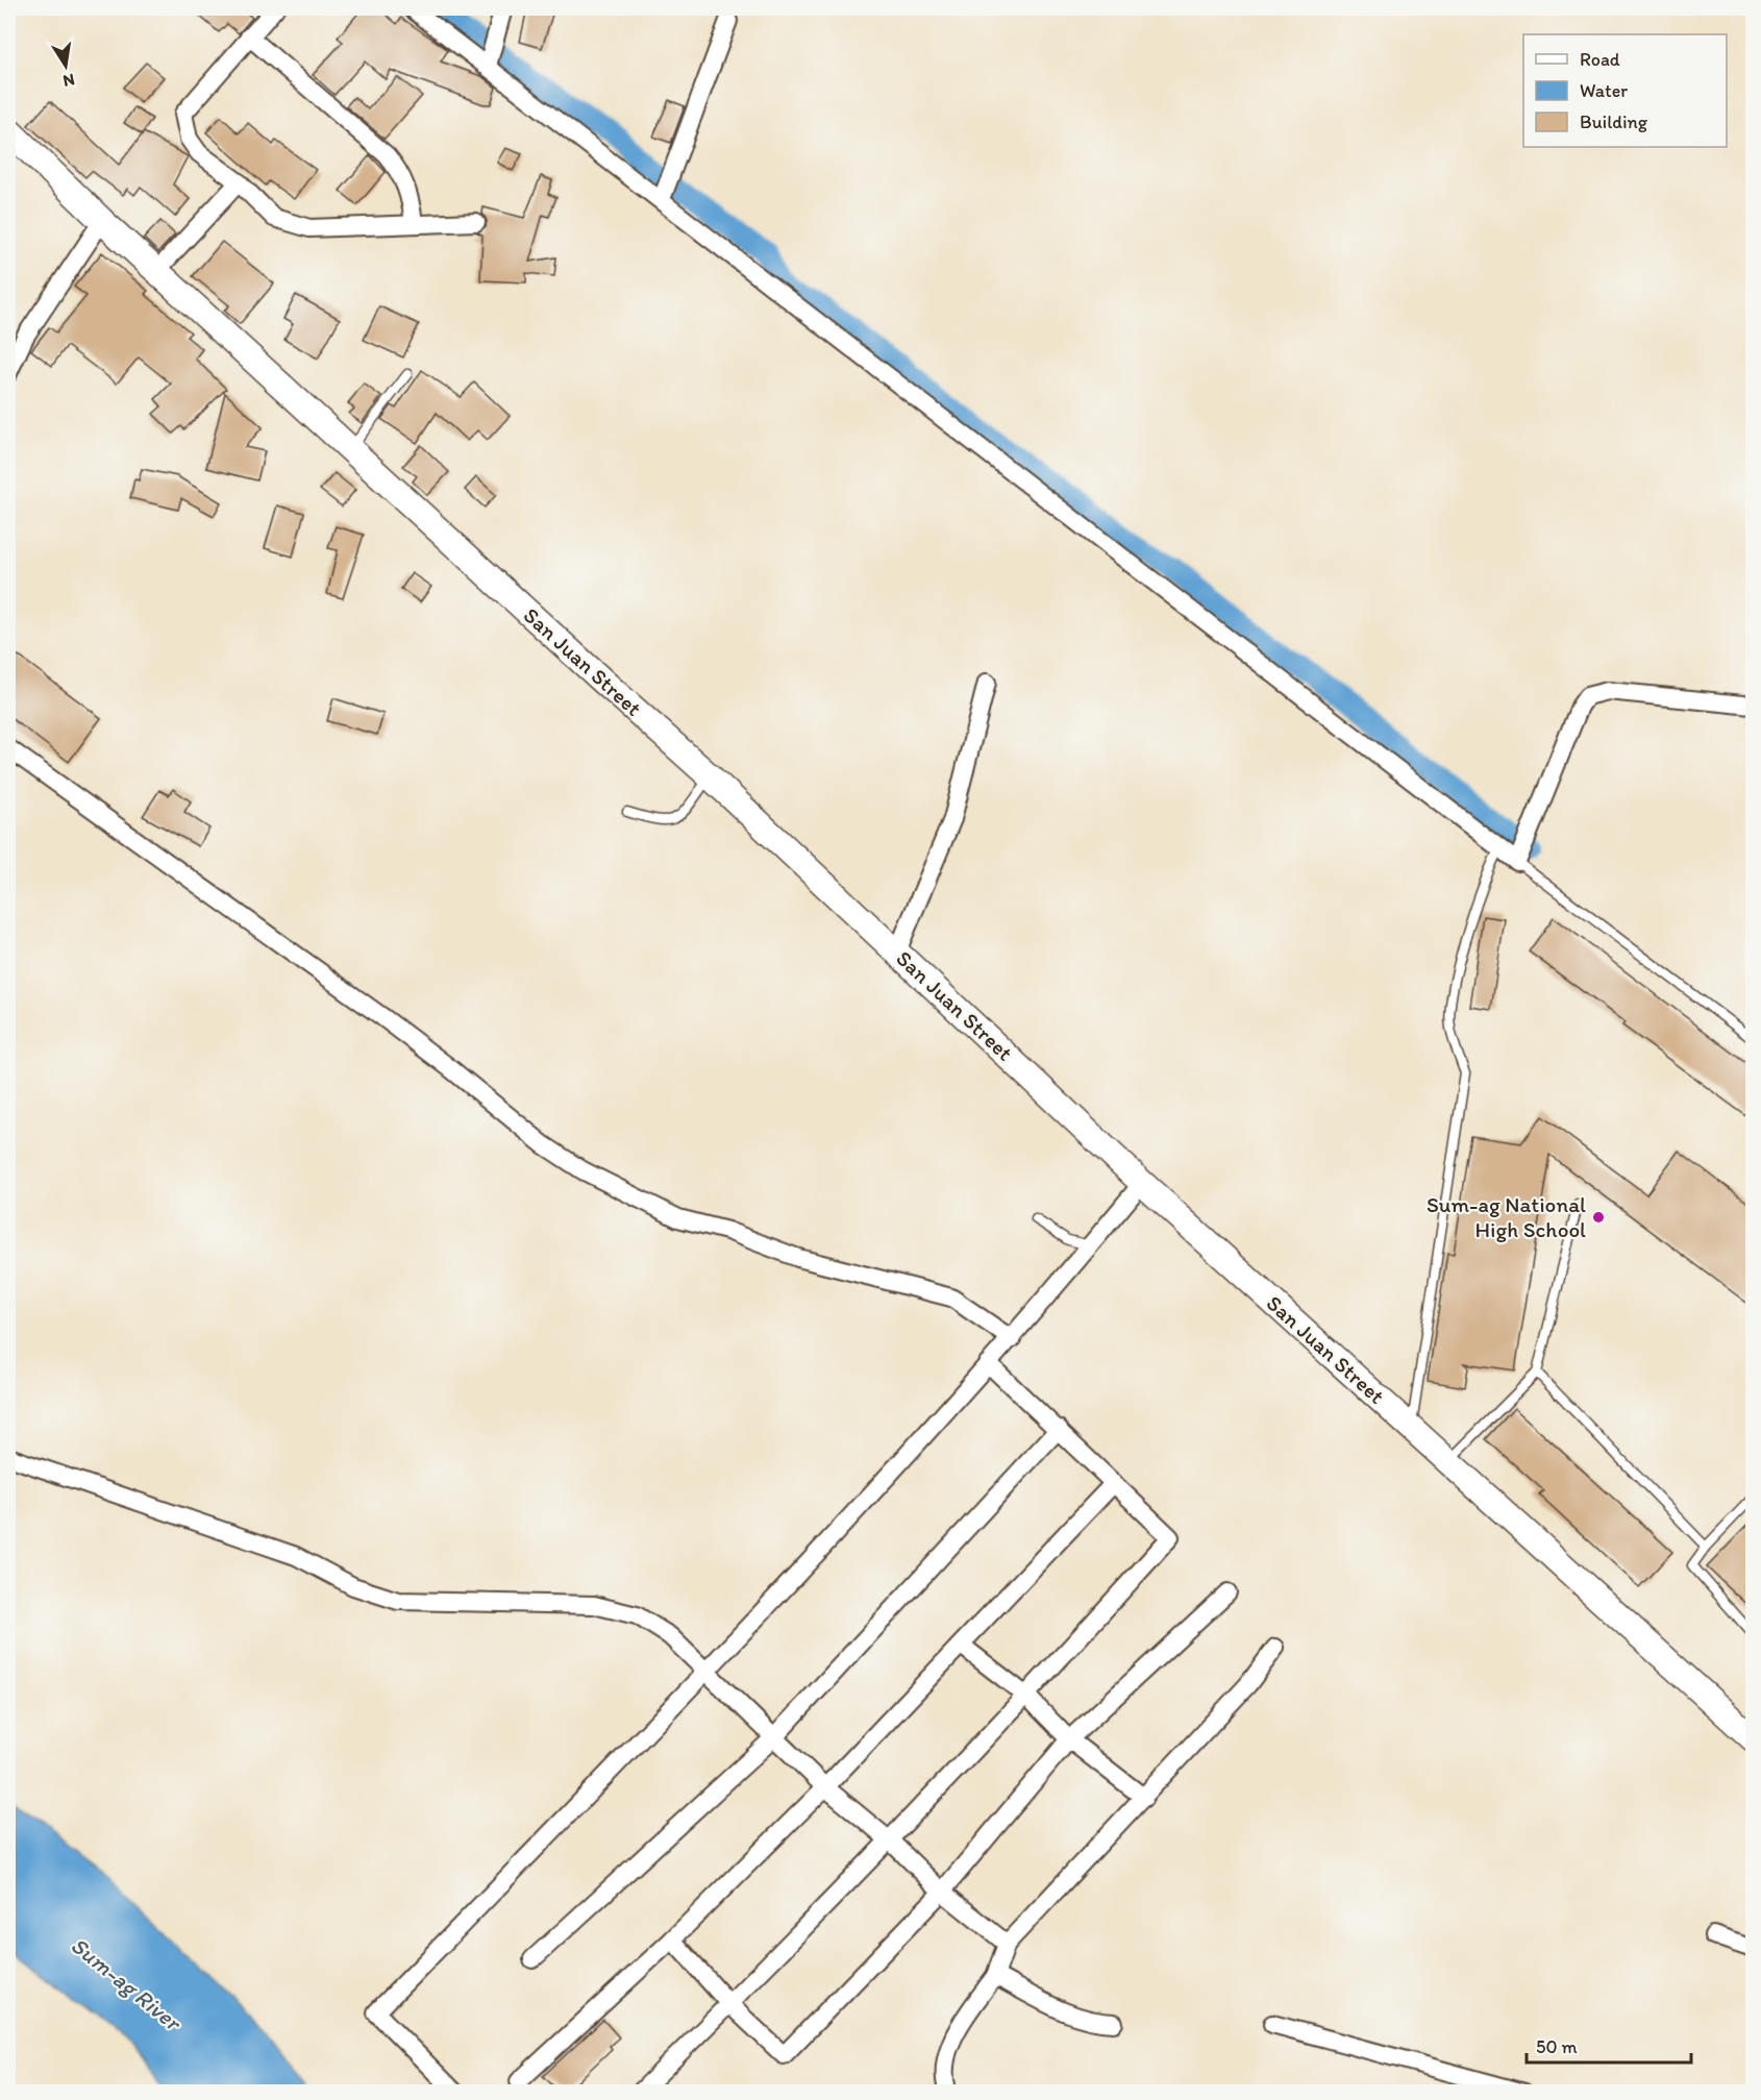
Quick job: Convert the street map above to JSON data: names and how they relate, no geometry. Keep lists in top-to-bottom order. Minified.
{"streets":{"main road":["San Juan Street"]},"water":["Sum-ag River"],"places":["Sum-ag National High School"],"legend":["Road","Water","Building"],"scale_bar":"50 m","north":"bottom"}
